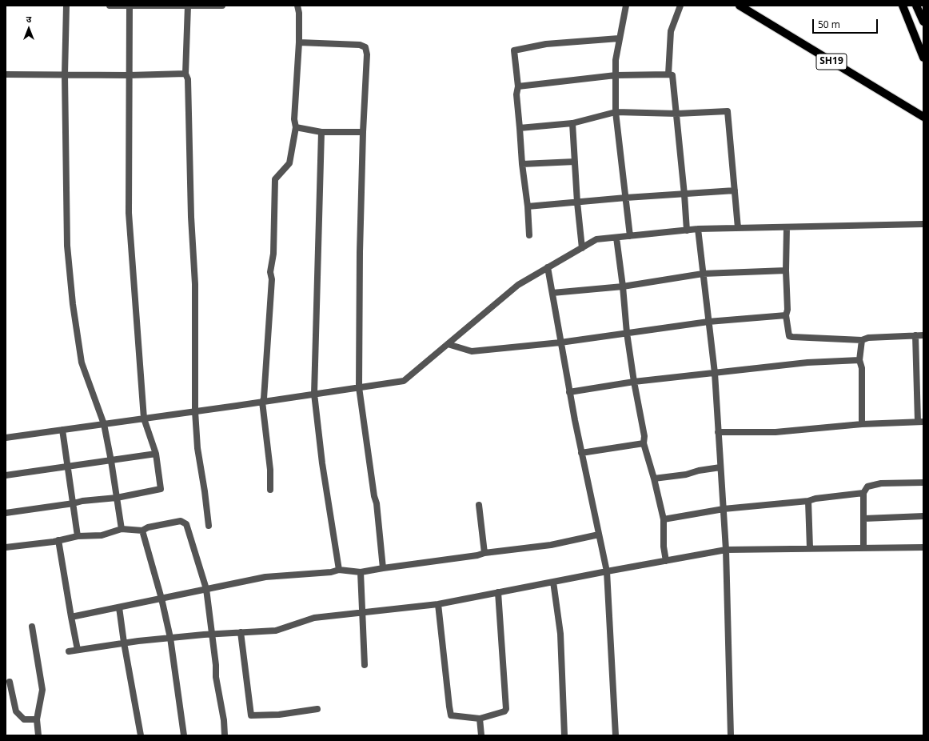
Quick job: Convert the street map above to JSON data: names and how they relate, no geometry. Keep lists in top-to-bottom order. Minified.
{"streets":{"main road":["SH19"]},"scale_bar":"50 m","north":"top"}
